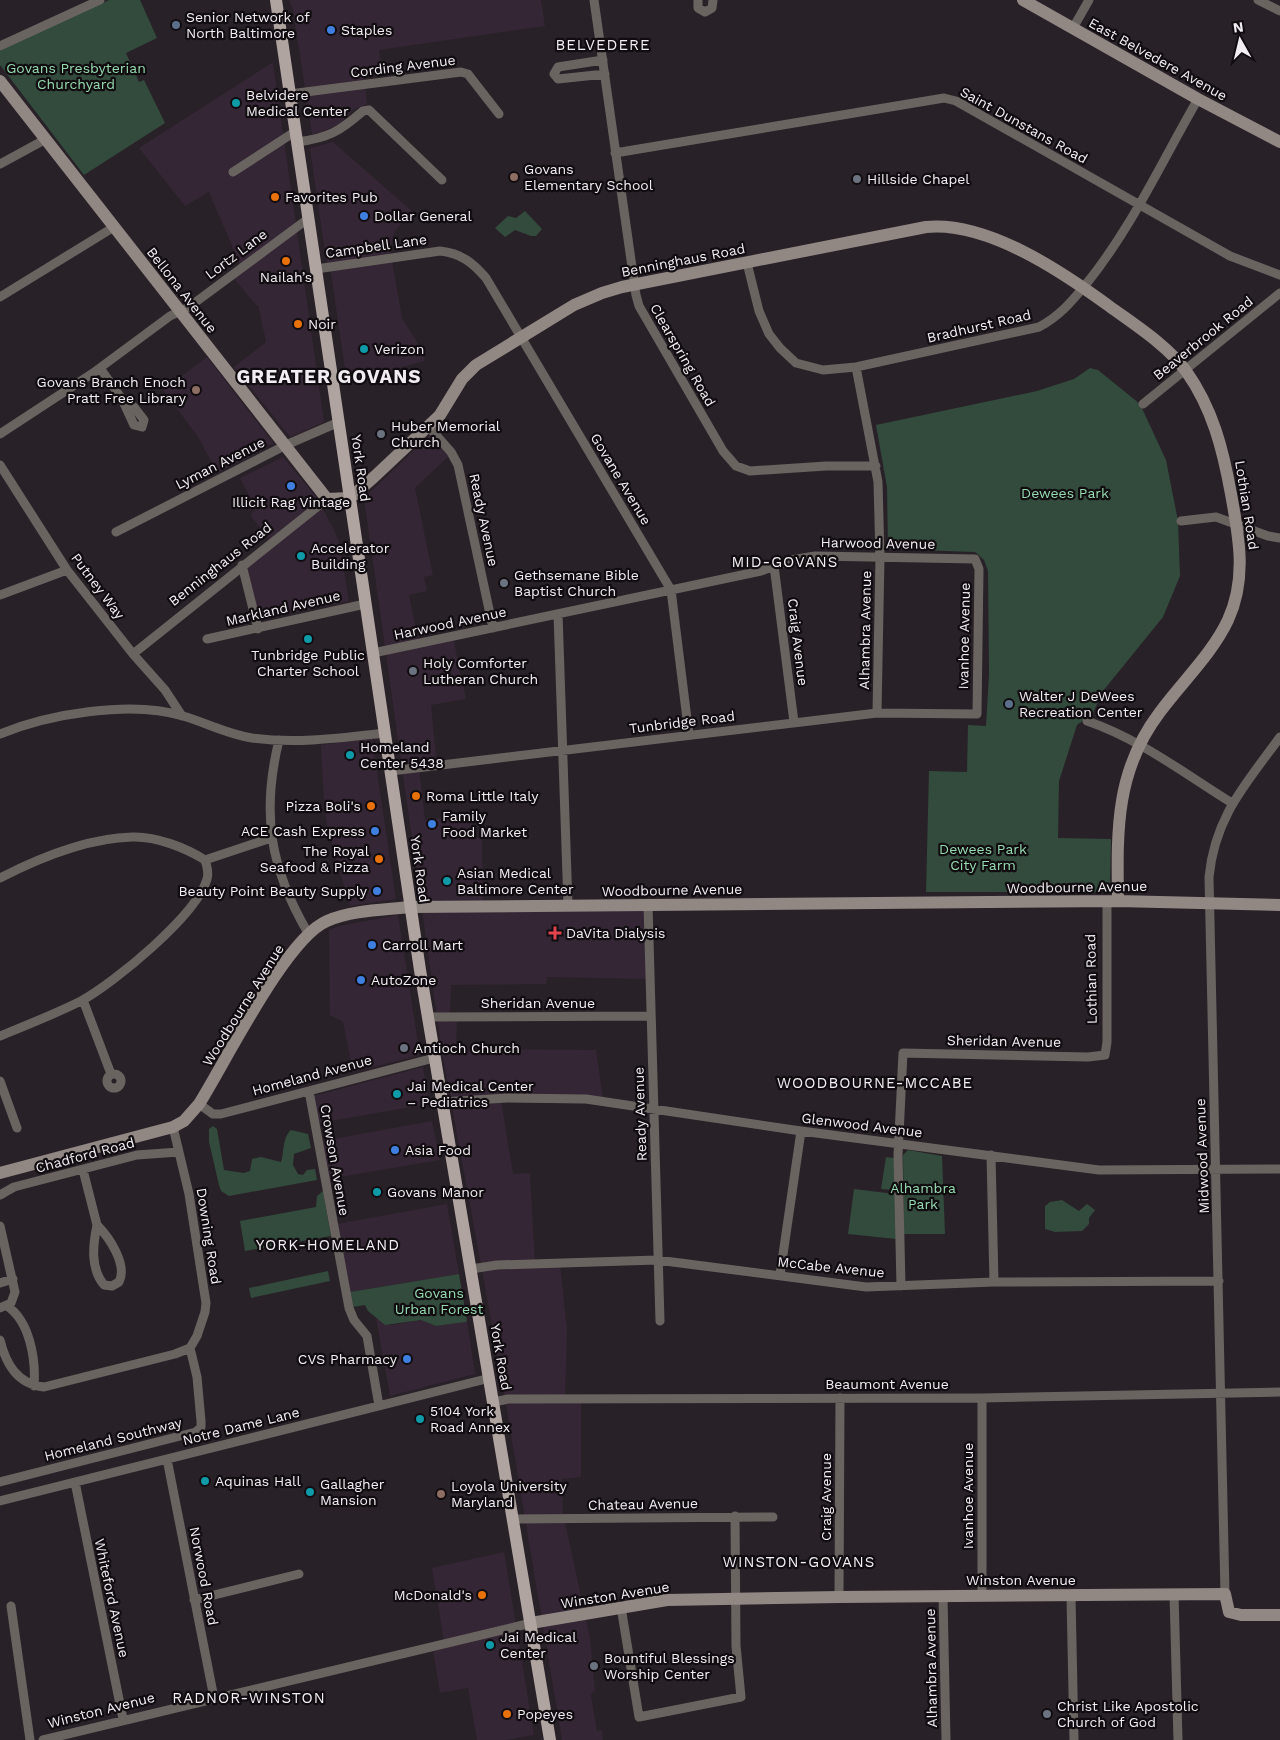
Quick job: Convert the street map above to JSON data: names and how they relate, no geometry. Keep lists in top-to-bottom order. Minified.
{"streets":{"main road":["York Road"],"street":["East Belvedere Avenue","Cording Avenue","Saint Dunstans Road","Campbell Lane","Lortz Lane","Benninghaus Road","Bellona Avenue","Bradhurst Road","Beaverbrook Road","Clearspring Road","Lyman Avenue","Govane Avenue","Lothian Road","Ready Avenue","Harwood Avenue","Putney Way","Markland Avenue","Alhambra Avenue","Ivanhoe Avenue","Craig Avenue","Tunbridge Road","Woodbourne Avenue","Sheridan Avenue","Homeland Avenue","Glenwood Avenue","Chadford Road","Midwood Avenue","Crowson Avenue","Downing Road","McCabe Avenue","Beaumont Avenue","Notre Dame Lane","Homeland Southway","Chateau Avenue","Norwood Road","Winston Avenue","Whiteford Avenue"]},"crossings":[["East Belvedere Avenue","Bradhurst Road"],["Cording Avenue","York Road"],["Saint Dunstans Road","Bradhurst Road"],["Saint Dunstans Road","Clearspring Road"],["Campbell Lane","York Road"],["Campbell Lane","Govane Avenue"],["Lortz Lane","Bellona Avenue"],["Lortz Lane","York Road"],["Benninghaus Road","Bellona Avenue"],["Benninghaus Road","Bradhurst Road"],["Benninghaus Road","Clearspring Road"],["Benninghaus Road","York Road"],["Benninghaus Road","Govane Avenue"],["Benninghaus Road","Lothian Road"],["Benninghaus Road","Ready Avenue"],["Benninghaus Road","Putney Way"],["Bellona Avenue","Lyman Avenue"],["Bradhurst Road","Lothian Road"],["Bradhurst Road","Alhambra Avenue"],["Beaverbrook Road","Lothian Road"],["Clearspring Road","Alhambra Avenue"],["Lyman Avenue","York Road"],["York Road","Harwood Avenue"],["York Road","Markland Avenue"],["York Road","Tunbridge Road"],["York Road","Woodbourne Avenue"],["York Road","Sheridan Avenue"],["York Road","Homeland Avenue"],["York Road","Glenwood Avenue"],["York Road","McCabe Avenue"],["York Road","Beaumont Avenue"],["York Road","Notre Dame Lane"],["York Road","Chateau Avenue"],["York Road","Winston Avenue"],["Govane Avenue","Harwood Avenue"],["Govane Avenue","Tunbridge Road"],["Lothian Road","Woodbourne Avenue"],["Lothian Road","Sheridan Avenue"],["Ready Avenue","Harwood Avenue"],["Ready Avenue","Woodbourne Avenue"],["Ready Avenue","Sheridan Avenue"],["Ready Avenue","Glenwood Avenue"],["Ready Avenue","McCabe Avenue"],["Harwood Avenue","Alhambra Avenue"],["Harwood Avenue","Ivanhoe Avenue"],["Harwood Avenue","Craig Avenue"],["Alhambra Avenue","Tunbridge Road"],["Alhambra Avenue","Winston Avenue"],["Ivanhoe Avenue","Tunbridge Road"],["Ivanhoe Avenue","Beaumont Avenue"],["Ivanhoe Avenue","Winston Avenue"],["Craig Avenue","Tunbridge Road"],["Craig Avenue","Beaumont Avenue"],["Craig Avenue","Winston Avenue"],["Woodbourne Avenue","Homeland Avenue"],["Woodbourne Avenue","Midwood Avenue"],["Woodbourne Avenue","Downing Road"],["Sheridan Avenue","Glenwood Avenue"],["Homeland Avenue","Crowson Avenue"],["Glenwood Avenue","Midwood Avenue"],["Chadford Road","Downing Road"],["Midwood Avenue","McCabe Avenue"],["Midwood Avenue","Beaumont Avenue"],["Midwood Avenue","Winston Avenue"],["Crowson Avenue","Notre Dame Lane"],["Downing Road","Homeland Southway"],["Notre Dame Lane","Norwood Road"],["Notre Dame Lane","Whiteford Avenue"],["Norwood Road","Winston Avenue"],["Winston Avenue","Whiteford Avenue"]],"districts":["BELVEDERE","GREATER GOVANS","MID-GOVANS","WOODBOURNE-MCCABE","YORK-HOMELAND","WINSTON-GOVANS","RADNOR-WINSTON"],"parks":["Govans Presbyterian Churchyard","Dewees Park","Dewees Park City Farm","Alhambra Park","Govans Urban Forest"],"places":{"other":["Senior Network of North Baltimore","Staples","Belvidere Medical Center","Govans Elementary School","Hillside Chapel","Favorites Pub","Dollar General","Nailah’s","Noir","Verizon","Govans Branch Enoch Pratt Free Library","Huber Memorial Church","Illicit Rag Vintage","Accelerator Building","Gethsemane Bible Baptist Church","Tunbridge Public Charter School","Holy Comforter Lutheran Church","Walter J DeWees Recreation Center","Homeland Center 5438","Roma Little Italy","Pizza Boli's","Family Food Market","ACE Cash Express","The Royal Seafood & Pizza","Asian Medical Baltimore Center","Beauty Point Beauty Supply","Carroll Mart","AutoZone","Antioch Church","Jai Medical Center – Pediatrics","Asia Food","Govans Manor","CVS Pharmacy","5104 York Road Annex","Aquinas Hall","Gallagher Mansion","Loyola University Maryland","McDonald's","Jai Medical Center","Bountiful Blessings Worship Center","Popeyes","Christ Like Apostolic Church of God"],"health":["DaVita Dialysis"]},"north":"top"}
